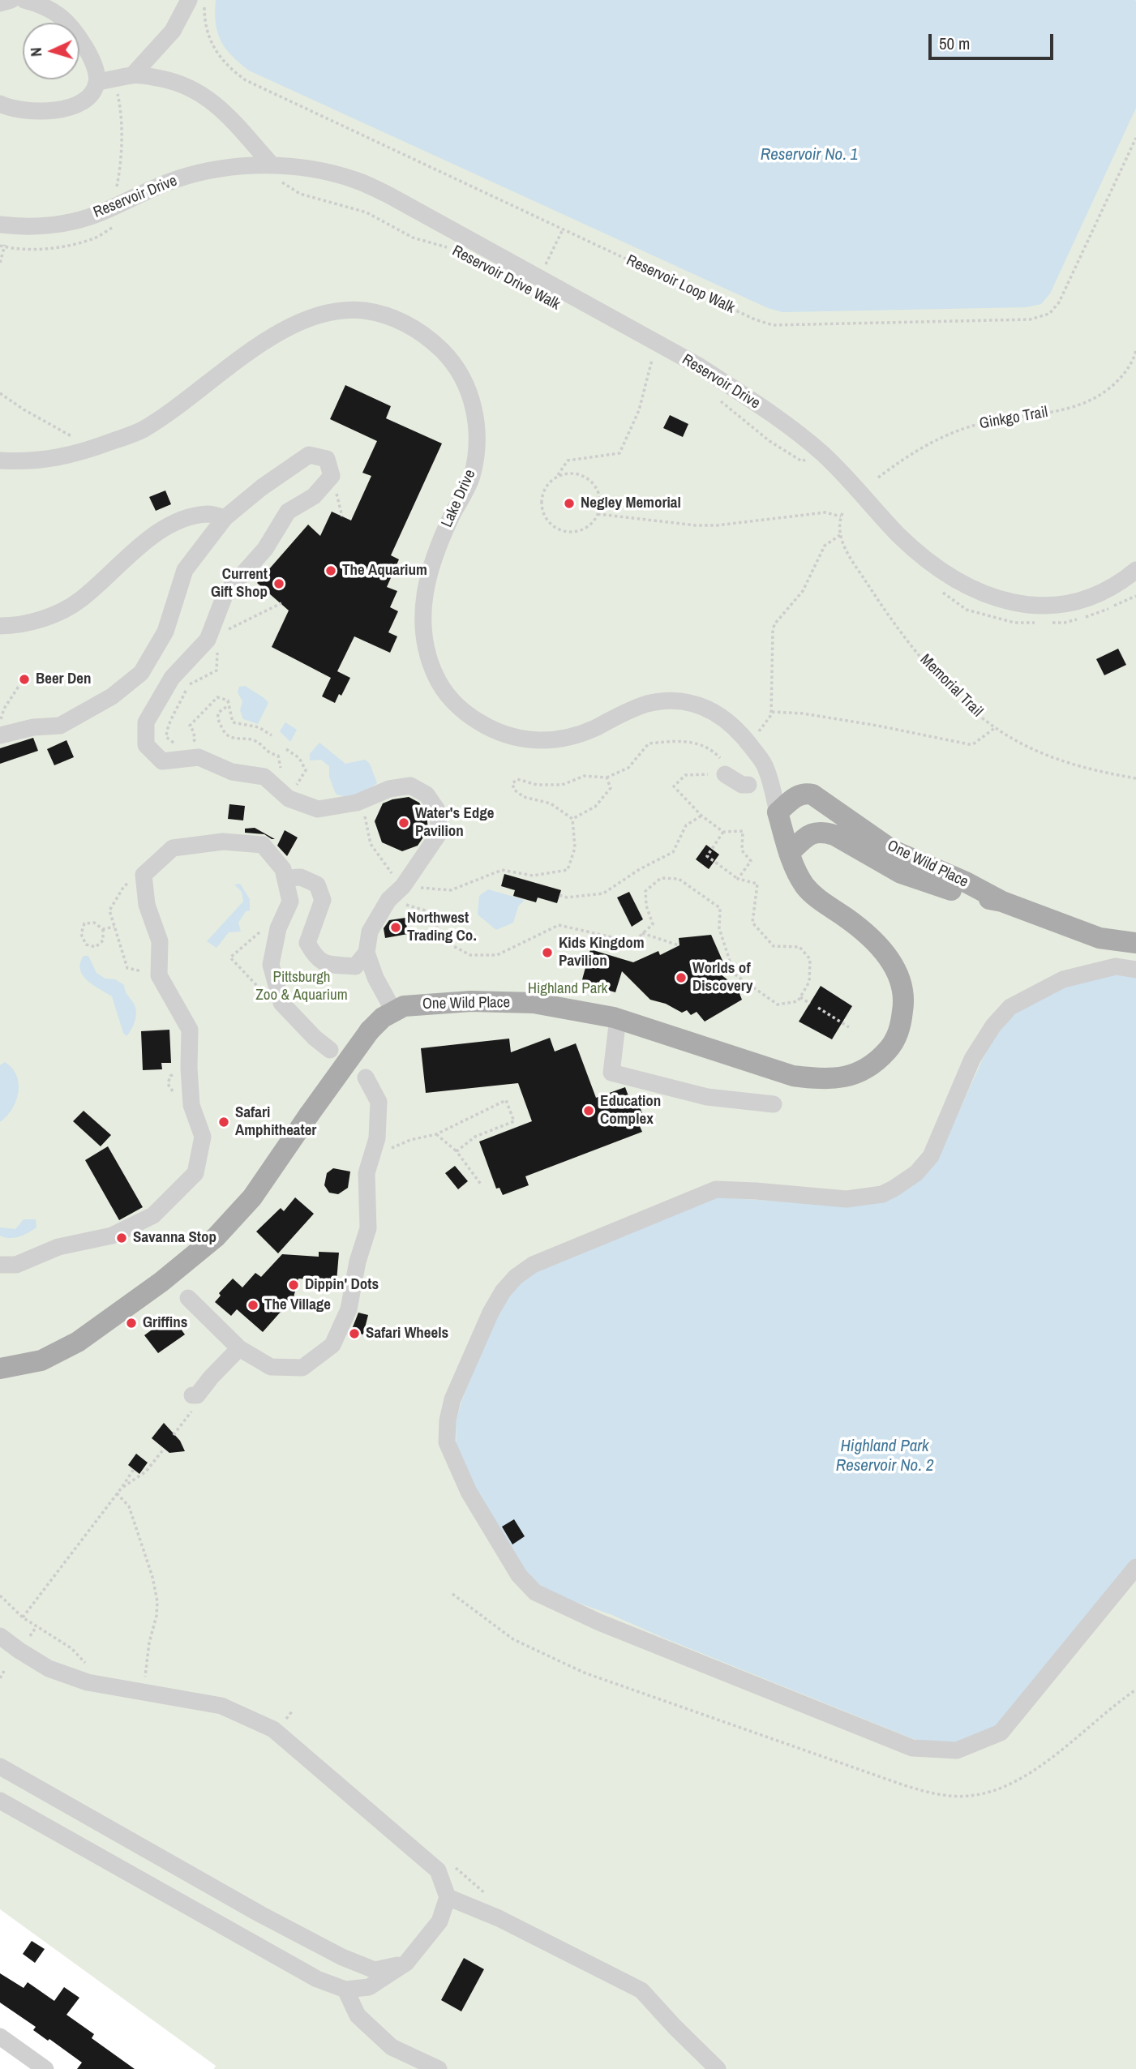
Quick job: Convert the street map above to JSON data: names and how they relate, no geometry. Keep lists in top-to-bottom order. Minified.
{"streets":{"main road":["One Wild Place"],"street":["Reservoir Drive","Lake Drive"],"path":["Reservoir Drive Walk","Reservoir Loop Walk","Ginkgo Trail","Memorial Trail"]},"crossings":[["Reservoir Drive","Reservoir Drive Walk"],["Lake Drive","One Wild Place"]],"water":["Reservoir No. 1","Highland Park Reservoir No. 2"],"parks":["Pittsburgh Zoo & Aquarium","Highland Park"],"places":["Negley Memorial","The Aquarium","Current Gift Shop","Beer Den","Water's Edge Pavilion","Northwest Trading Co.","Kids Kingdom Pavilion","Worlds of Discovery","Education Complex","Safari Amphitheater","Savanna Stop","Dippin' Dots","The Village","Griffins","Safari Wheels"],"scale_bar":"50 m","north":"left"}
